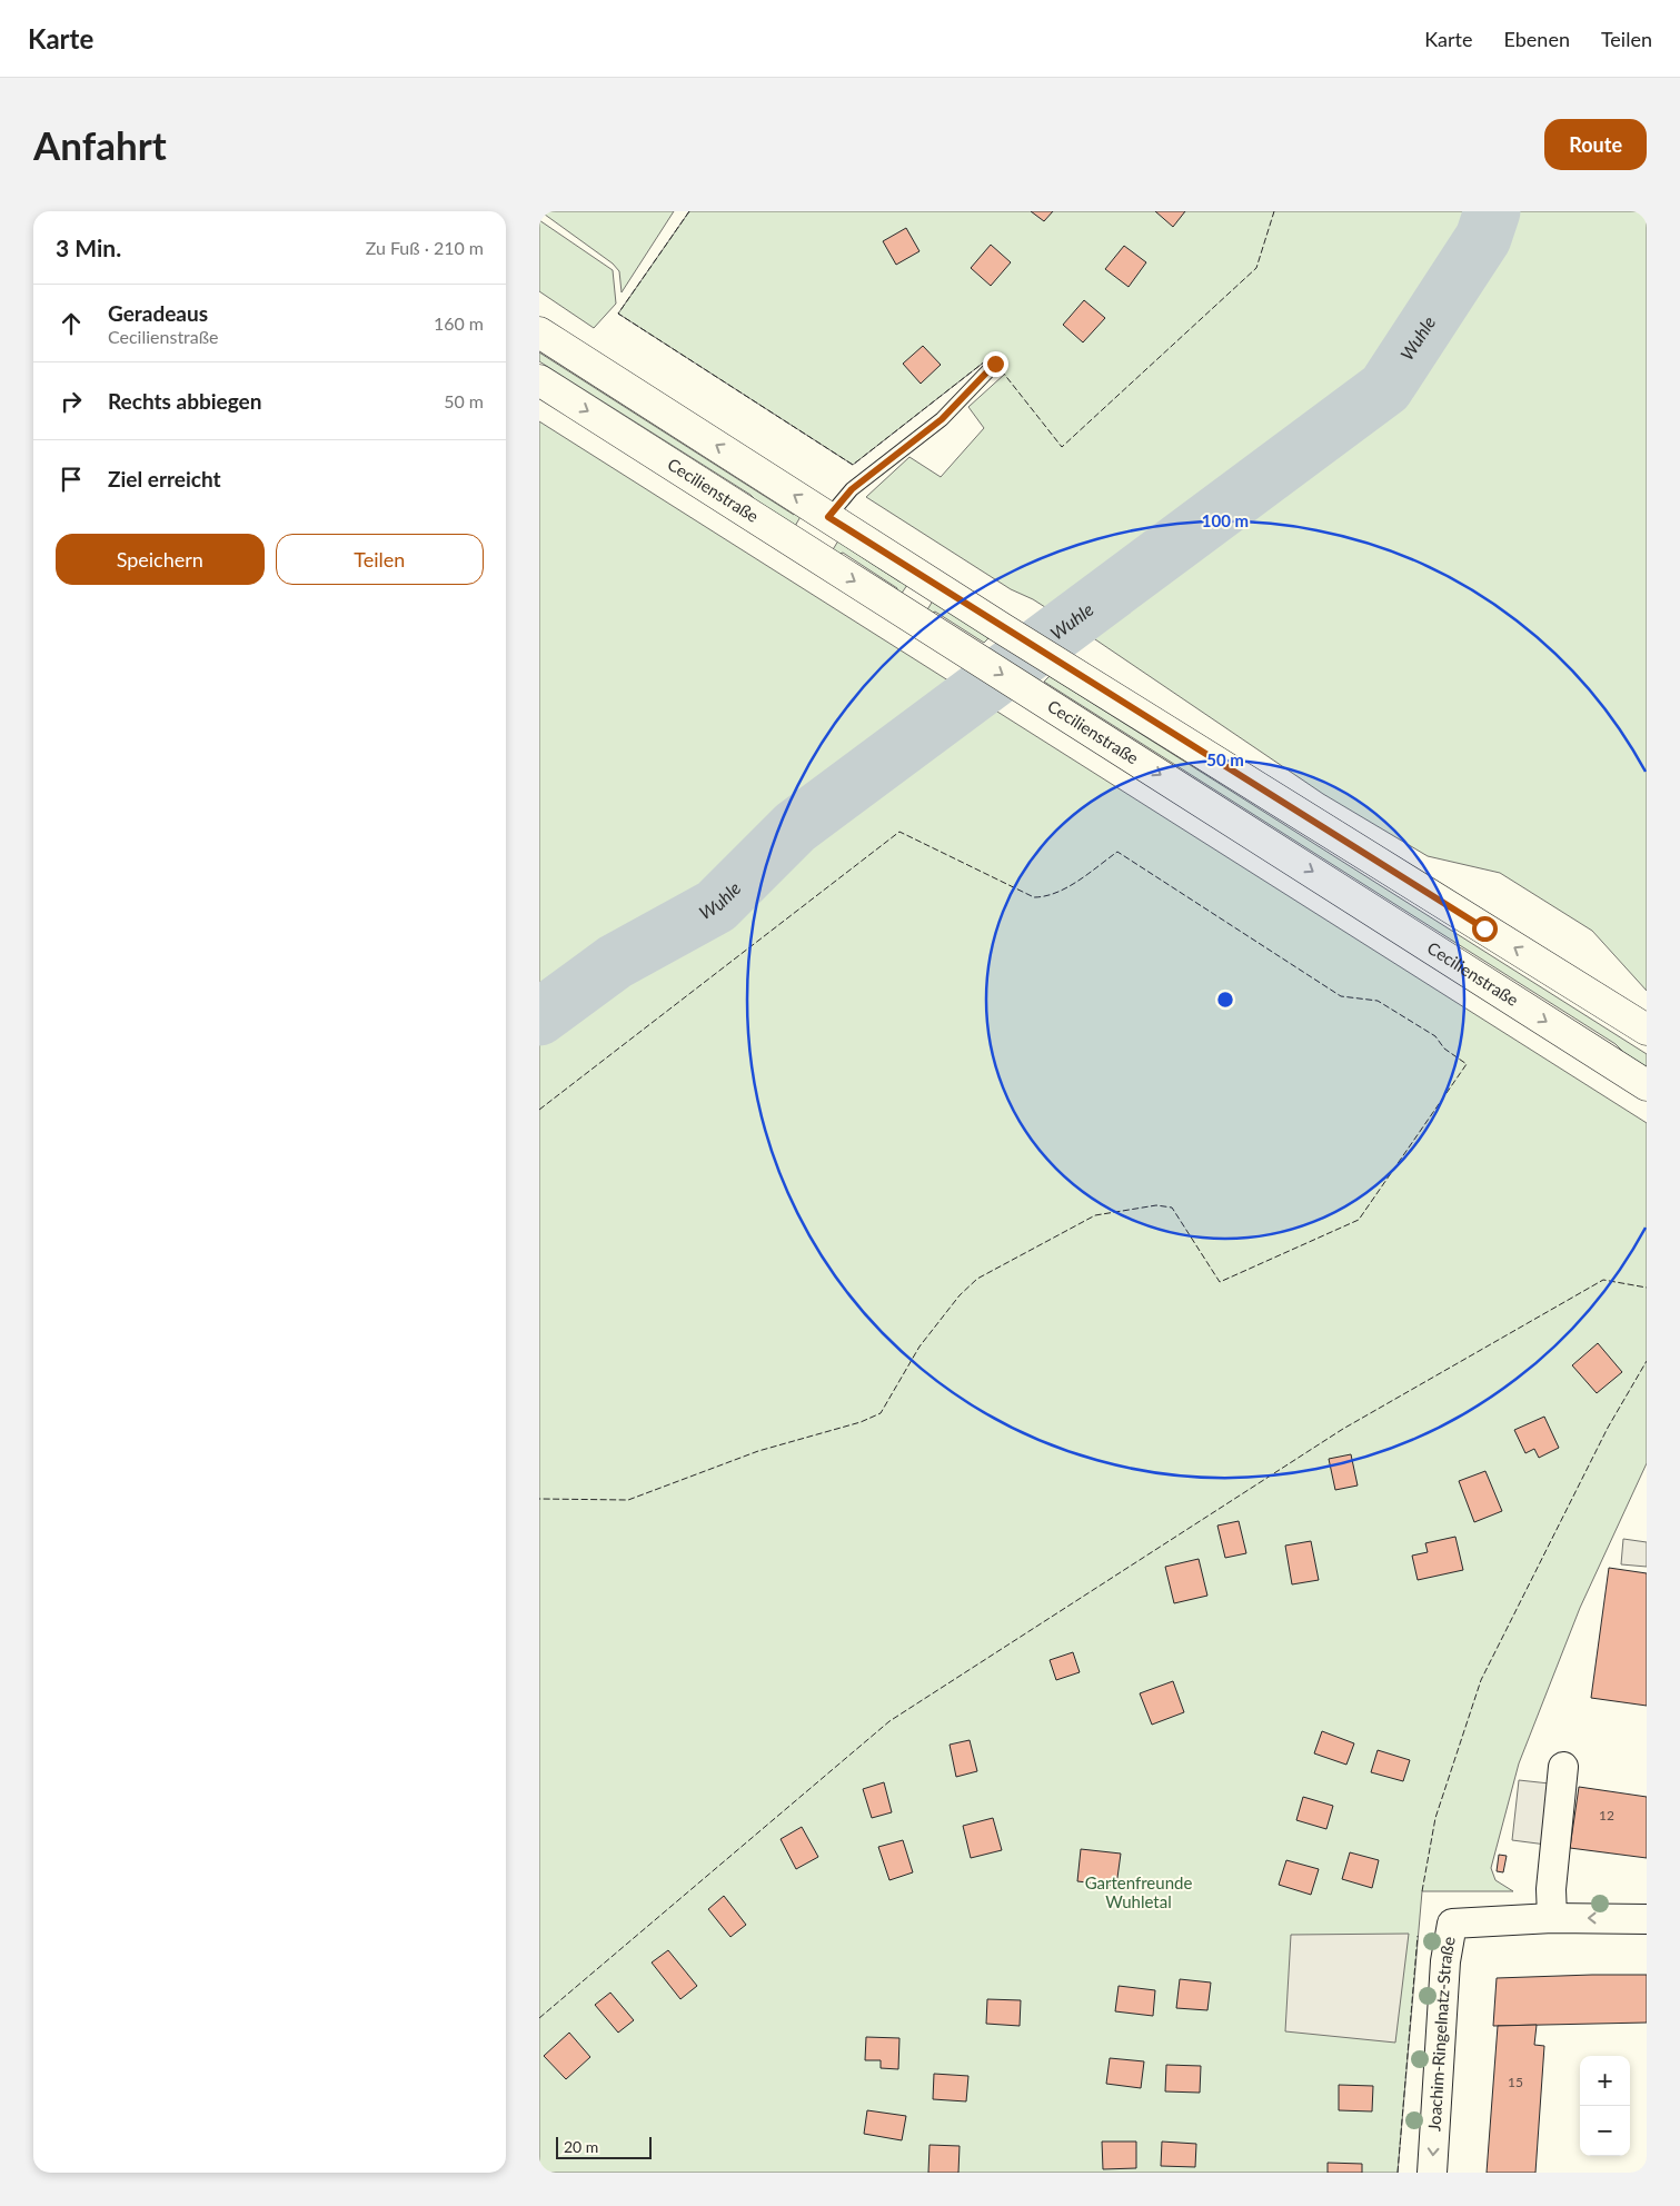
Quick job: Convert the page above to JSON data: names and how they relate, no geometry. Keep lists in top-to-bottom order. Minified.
{"streets":{"street":["Cecilienstraße","Joachim-Ringelnatz-Straße"]},"water":["Wuhle"],"parks":["Gartenfreunde Wuhletal"],"house_numbers":["12","15"],"scale_bar":"20 m","page":{"header":"Karte","nav":["Karte","Ebenen","Teilen"],"buttons":["Route",["Speichern","Teilen"]],"title":"Anfahrt","heading":["3 Min.","Zu Fuß · 210 m"],"list":[["Geradeaus","Cecilienstraße","160 m"],["Rechts abbiegen","50 m"],"Ziel erreicht"],"map_buttons":["+","−"],"scale":"20 m"},"rings":["100 m","50 m"]}
